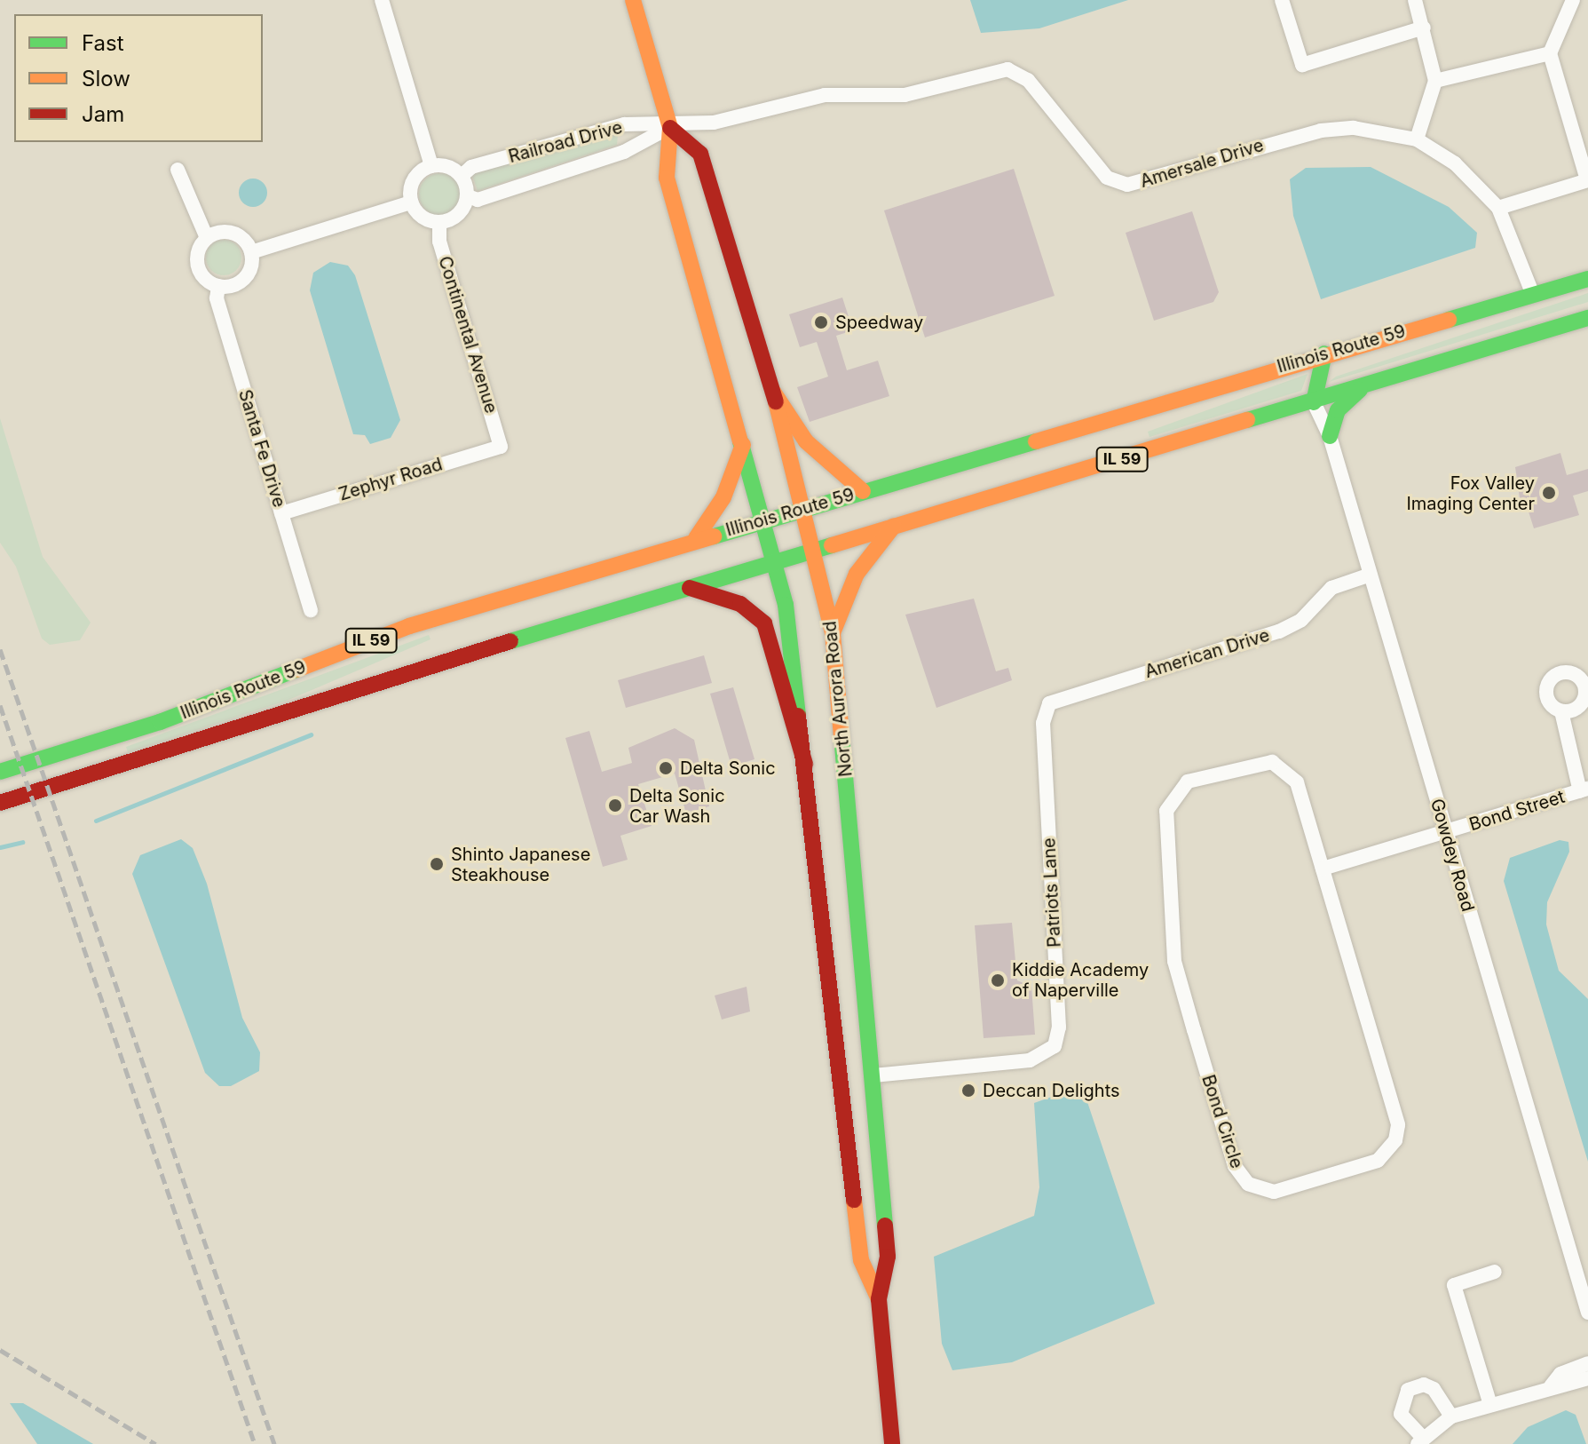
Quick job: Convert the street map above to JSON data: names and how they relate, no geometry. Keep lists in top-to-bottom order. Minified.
{"streets":{"main road":["Illinois Route 59","IL 59","North Aurora Road"],"street":["Railroad Drive","Amersale Drive","Continental Avenue","Santa Fe Drive","Zephyr Road","American Drive","Bond Street","Gowdey Road","Patriots Lane","Bond Circle"]},"crossings":[["Railroad Drive","Amersale Drive"],["Railroad Drive","Continental Avenue"],["Railroad Drive","North Aurora Road"],["Amersale Drive","Illinois Route 59"],["Amersale Drive","North Aurora Road"],["Continental Avenue","Zephyr Road"],["Illinois Route 59","North Aurora Road"],["Illinois Route 59","Gowdey Road"],["Santa Fe Drive","Zephyr Road"],["American Drive","Gowdey Road"],["American Drive","Patriots Lane"],["North Aurora Road","Patriots Lane"],["Bond Street","Gowdey Road"],["Bond Street","Bond Circle"]],"places":["Speedway","Fox Valley Imaging Center","Delta Sonic","Delta Sonic Car Wash","Shinto Japanese Steakhouse","Kiddie Academy of Naperville","Deccan Delights"],"legend":["Fast","Slow","Jam"]}
